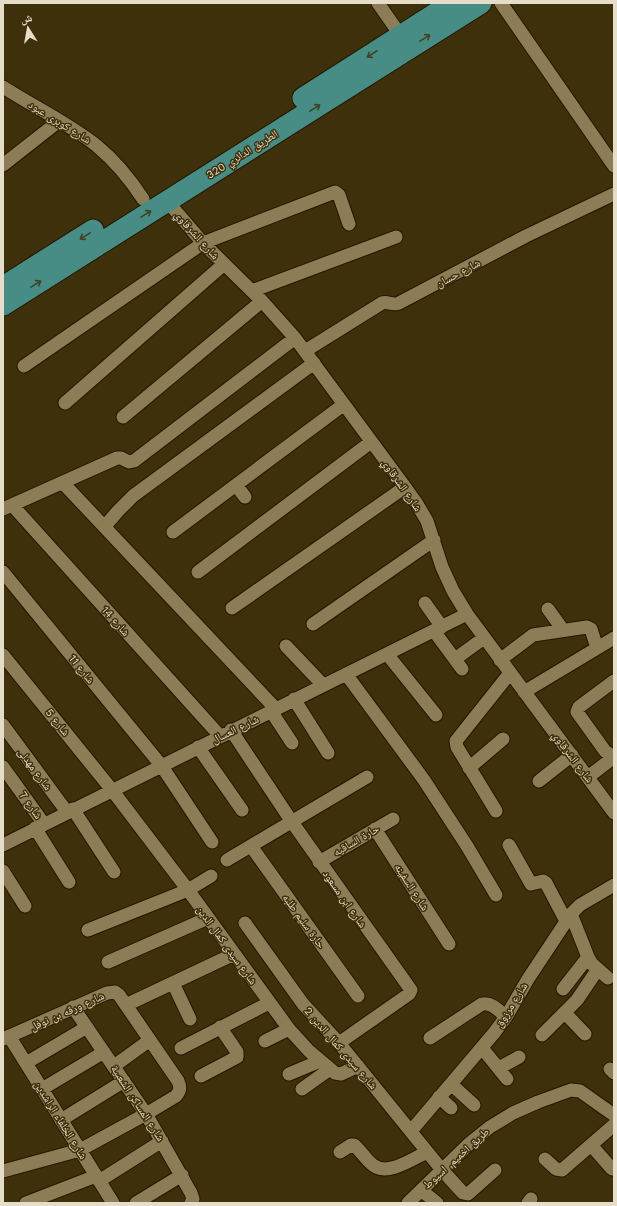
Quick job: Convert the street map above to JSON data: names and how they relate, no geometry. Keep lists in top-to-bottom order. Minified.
{"streets":{"main road":["الطريق الدائري 320"],"street":["شارع كوبرى عبود","شارع الشرقاوي","شارع حسان","شارع 14","شارع 11","شارع 5","شارع العسال","شارع مهدلى","شارع 7","حارة الساقيه","شارع السفينه","شارع ابن مسعود","حارة سليم طلبه","شارع سيدى كمال الدين","شارع مرزوق","شارع ورقه بن نوفل","شارع سيدى كمال الدين 2","شارع المساكن الشعبية","شارع الخلفاء الراشدين","طريق اخميم, اسيوط"]},"crossings":[["شارع كوبرى عبود","الطريق الدائري 320"],["الطريق الدائري 320","شارع الشرقاوي"],["شارع الشرقاوي","شارع حسان"],["شارع الشرقاوي","شارع العسال"],["شارع 14","شارع العسال"],["شارع 11","شارع العسال"],["شارع 5","شارع العسال"],["شارع 5","شارع سيدى كمال الدين"],["شارع العسال","شارع مهدلى"],["شارع العسال","شارع 7"],["شارع العسال","شارع ابن مسعود"],["شارع العسال","شارع سيدى كمال الدين"],["حارة الساقيه","شارع السفينه"],["حارة الساقيه","شارع ابن مسعود"],["شارع ابن مسعود","شارع سيدى كمال الدين 2"],["شارع مرزوق","شارع سيدى كمال الدين 2"],["شارع ورقه بن نوفل","شارع المساكن الشعبية"],["شارع ورقه بن نوفل","شارع الخلفاء الراشدين"],["شارع سيدى كمال الدين 2","طريق اخميم, اسيوط"]],"north":"top"}
